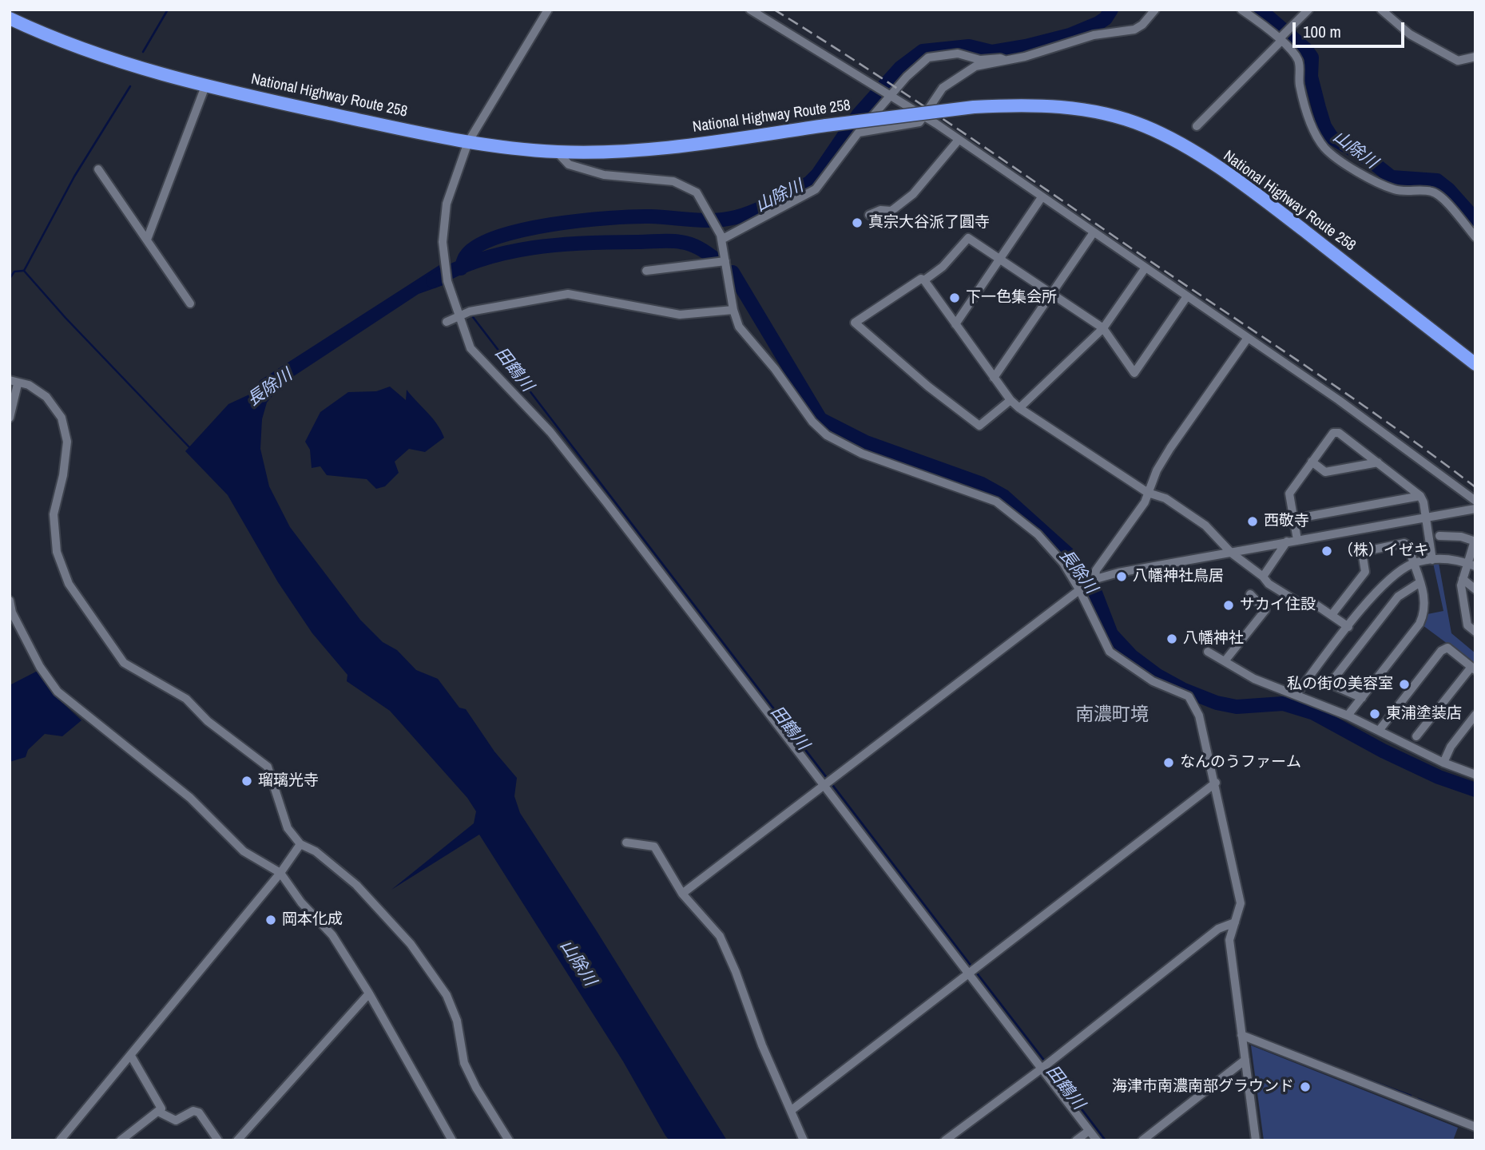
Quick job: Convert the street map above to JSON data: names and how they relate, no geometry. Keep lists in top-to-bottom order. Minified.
{"streets":{"highway":["National Highway Route 258"]},"districts":["南濃町境"],"water":["山除川","田鶴川","長除川"],"places":["真宗大谷派了圓寺","下一色集会所","西敬寺","（株）イゼキ","八幡神社鳥居","サカイ住設","八幡神社","私の街の美容室","東浦塗装店","なんのうファーム","瑠璃光寺","岡本化成","海津市南濃南部グラウンド"],"scale_bar":"100 m"}
